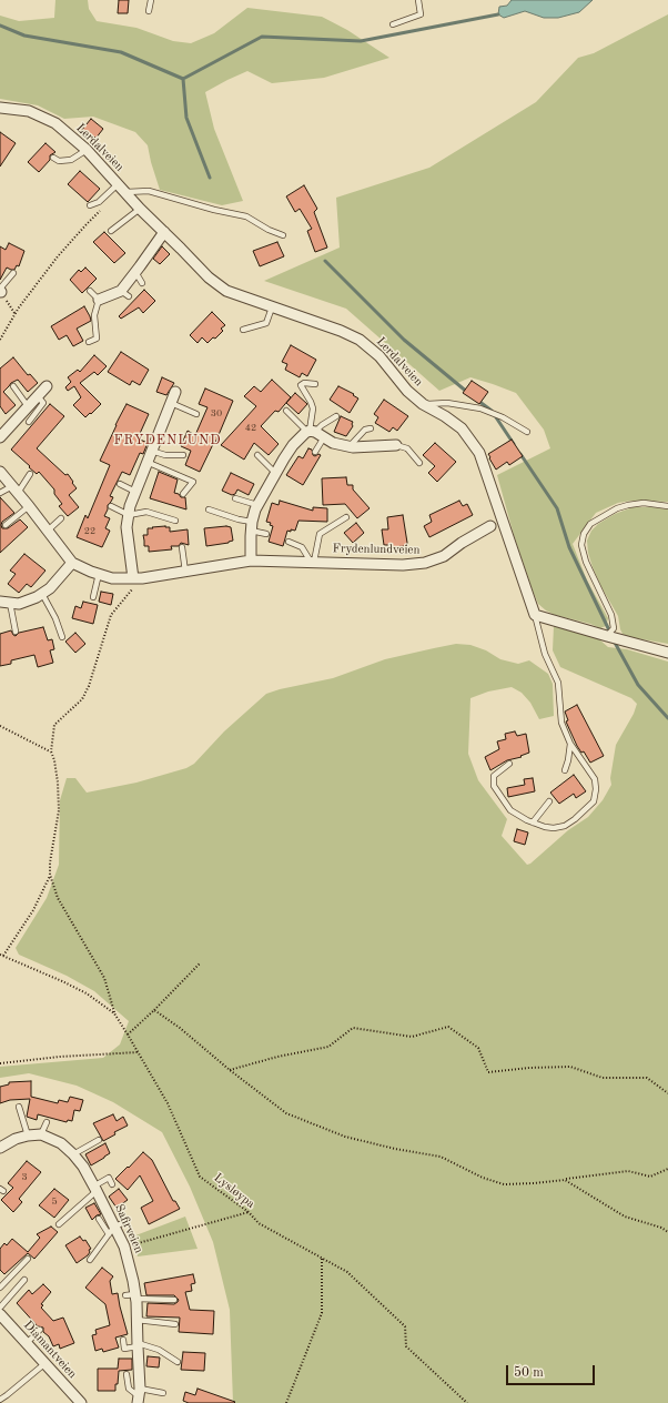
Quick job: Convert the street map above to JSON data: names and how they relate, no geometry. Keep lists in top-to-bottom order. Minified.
{"streets":{"street":["Lerdalveien","Frydenlundveien","Safirveien","Diamantveien"],"path":["Lysløypa"]},"districts":["FRYDENLUND"],"house_numbers":["30","42","22","3","5"],"scale_bar":"50 m"}
